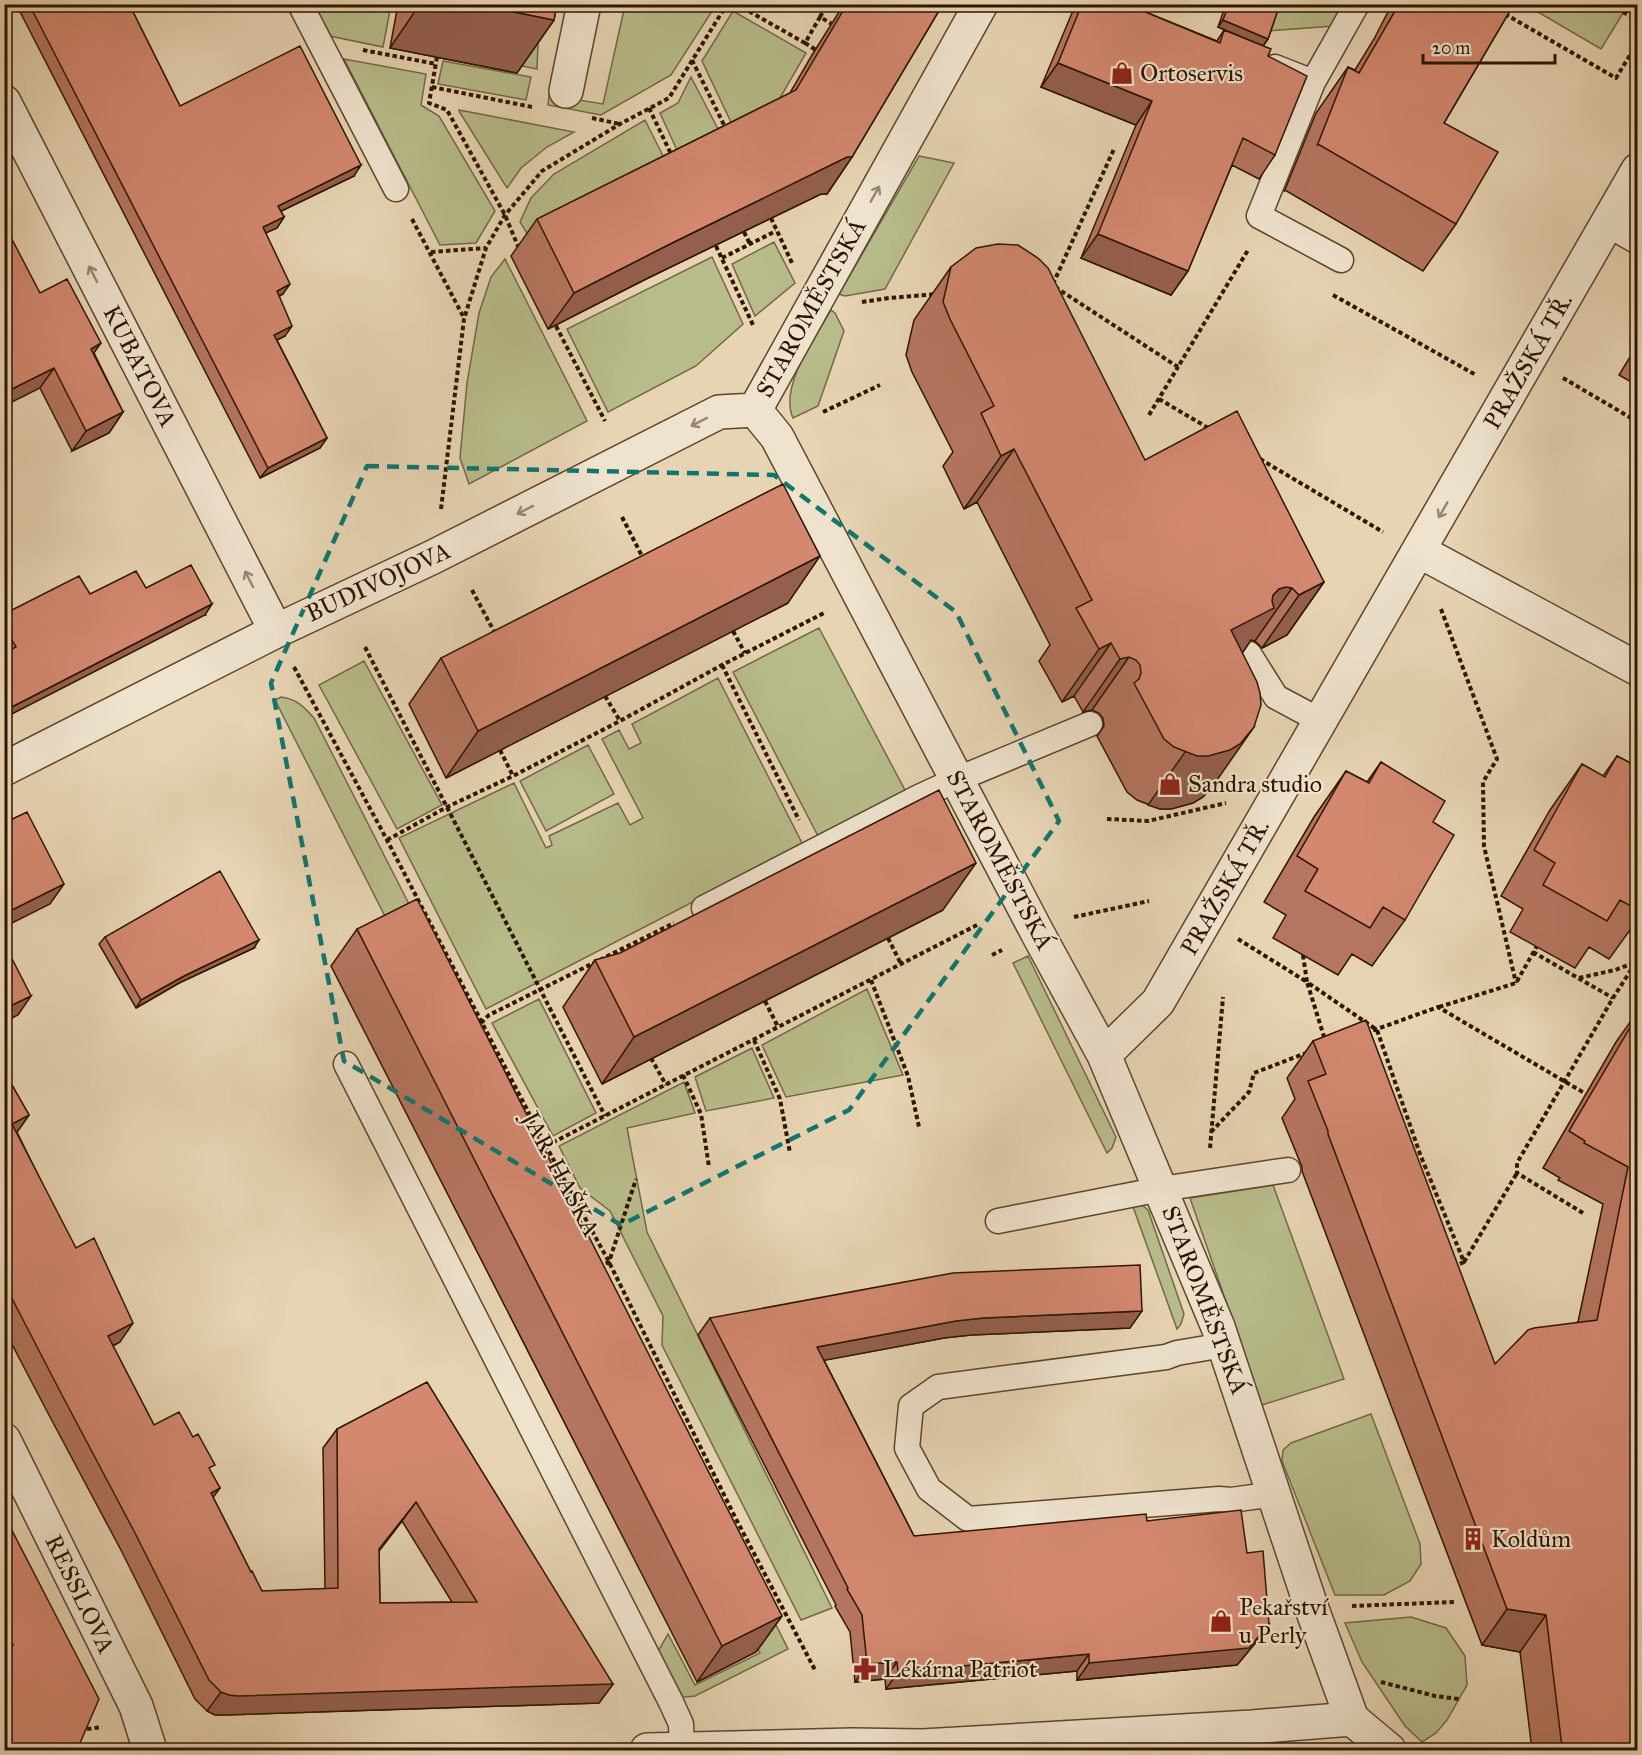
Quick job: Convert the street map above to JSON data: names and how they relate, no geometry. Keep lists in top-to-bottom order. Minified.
{"streets":{"street":["STAROMĚSTSKÁ","PRAŽSKÁ TŘ.","KUBATOVA","BUDIVOJOVA","RESSLOVA"],"path":["JAR. HAŠKA"]},"crossings":[["STAROMĚSTSKÁ","PRAŽSKÁ TŘ."],["STAROMĚSTSKÁ","BUDIVOJOVA"],["KUBATOVA","BUDIVOJOVA"]],"one_way":["KUBATOVA","BUDIVOJOVA"],"places":{"shop":["Ortoservis","Sandra studio","Pekařství u Perly"],"building":["Koldům"],"pharmacy":["Lékárna Patriot"]},"scale_bar":"20 m"}
